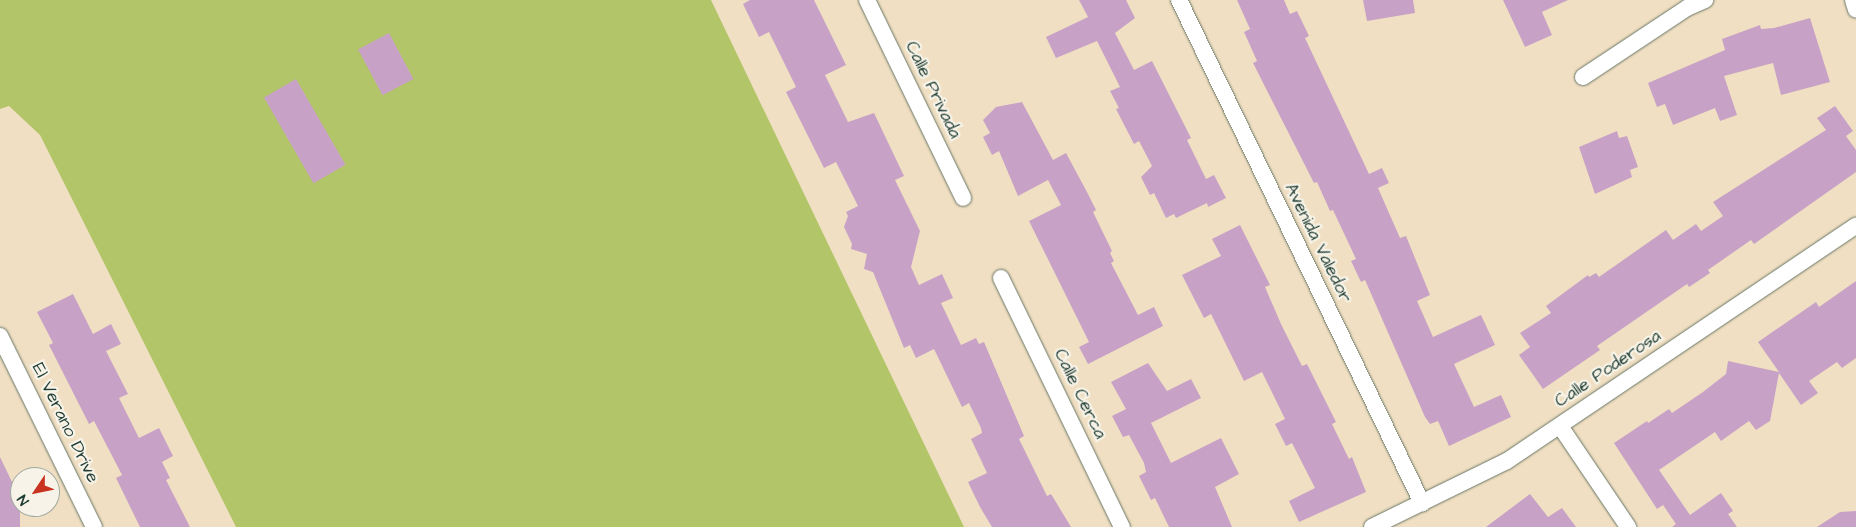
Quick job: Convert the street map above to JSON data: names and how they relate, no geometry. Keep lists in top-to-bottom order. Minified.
{"streets":{"street":["Calle Privada","Avenida Valedor","Calle Poderosa","Calle Cerca","El Verano Drive"]},"crossings":[["Avenida Valedor","Calle Poderosa"]],"north":"bottom left"}
